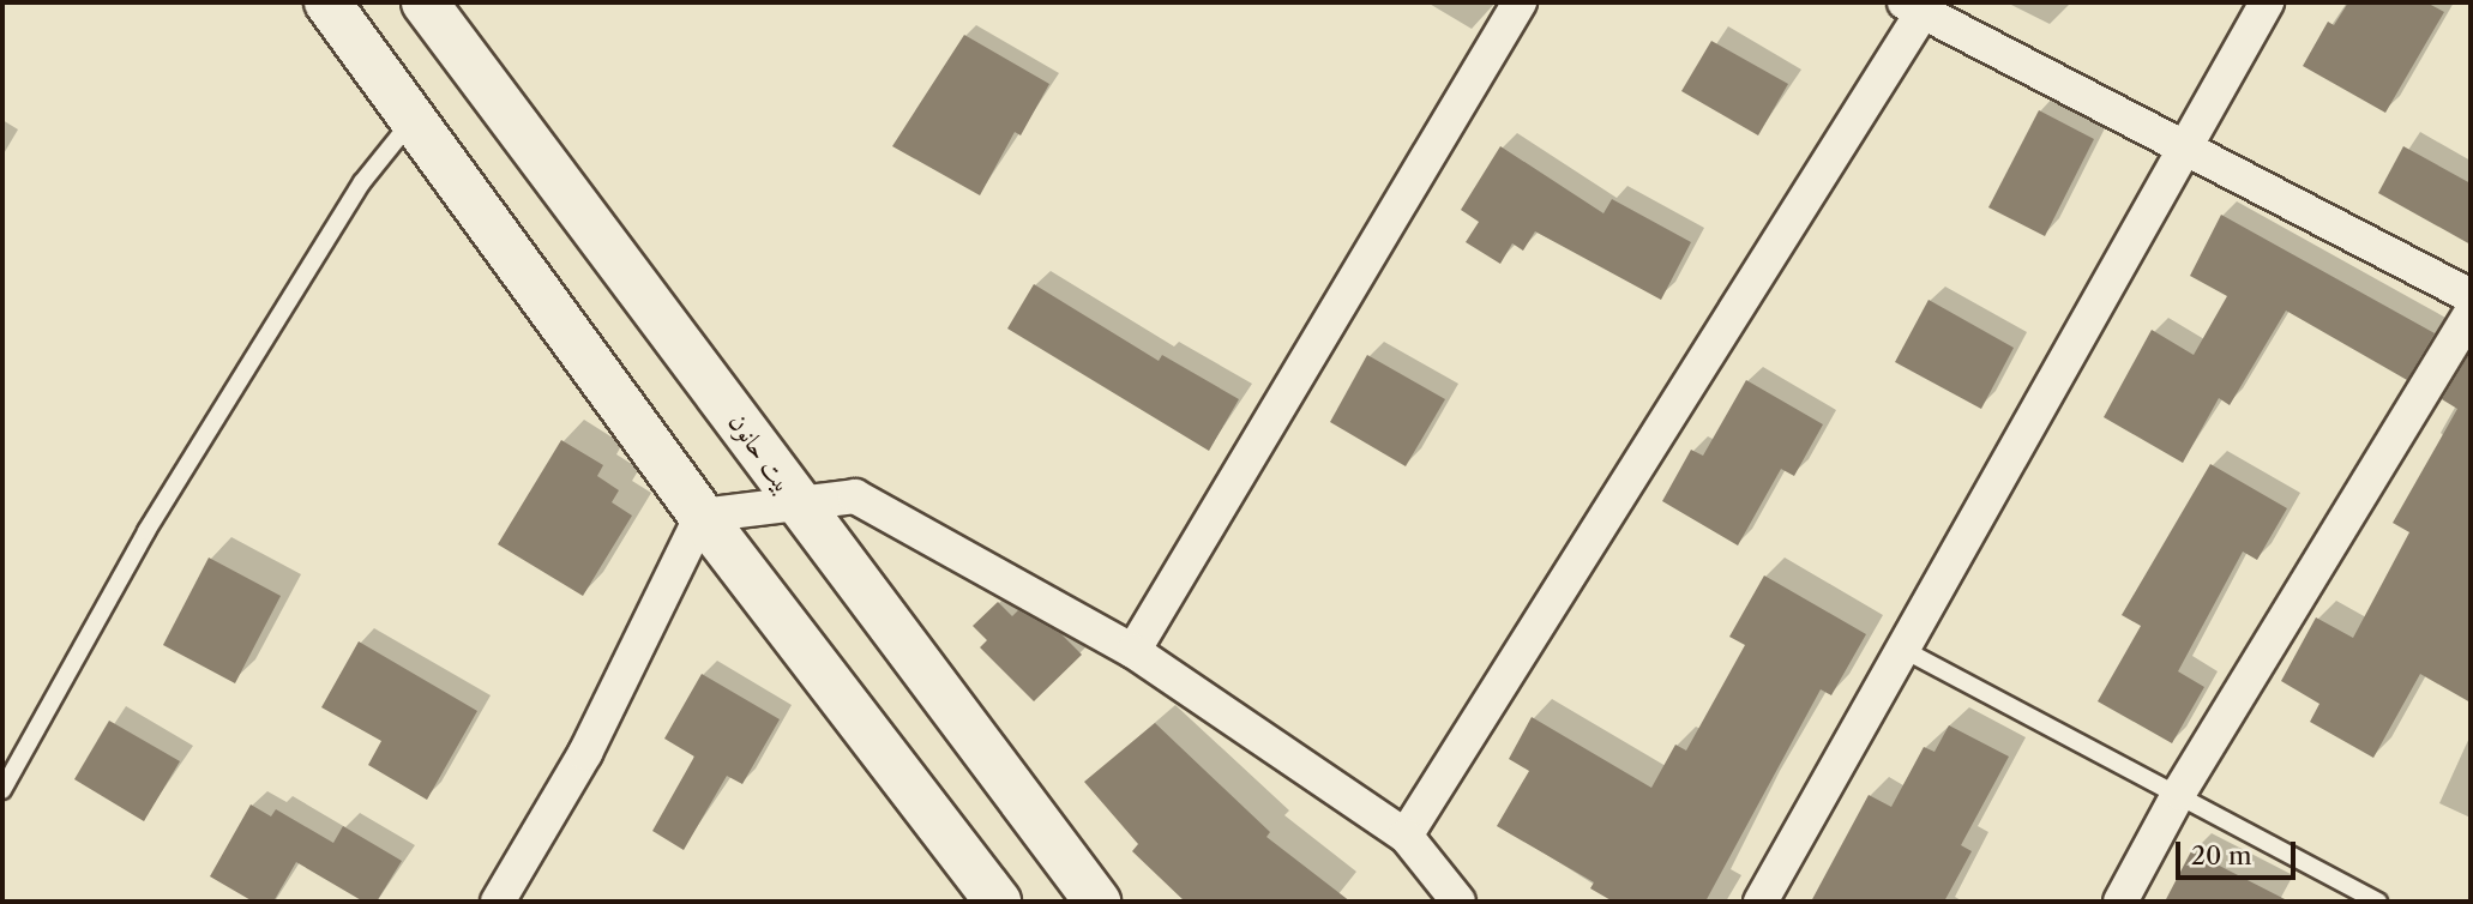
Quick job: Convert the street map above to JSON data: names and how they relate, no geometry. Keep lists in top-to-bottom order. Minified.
{"streets":{"main road":["بيت حانون"]},"scale_bar":"20 m"}
